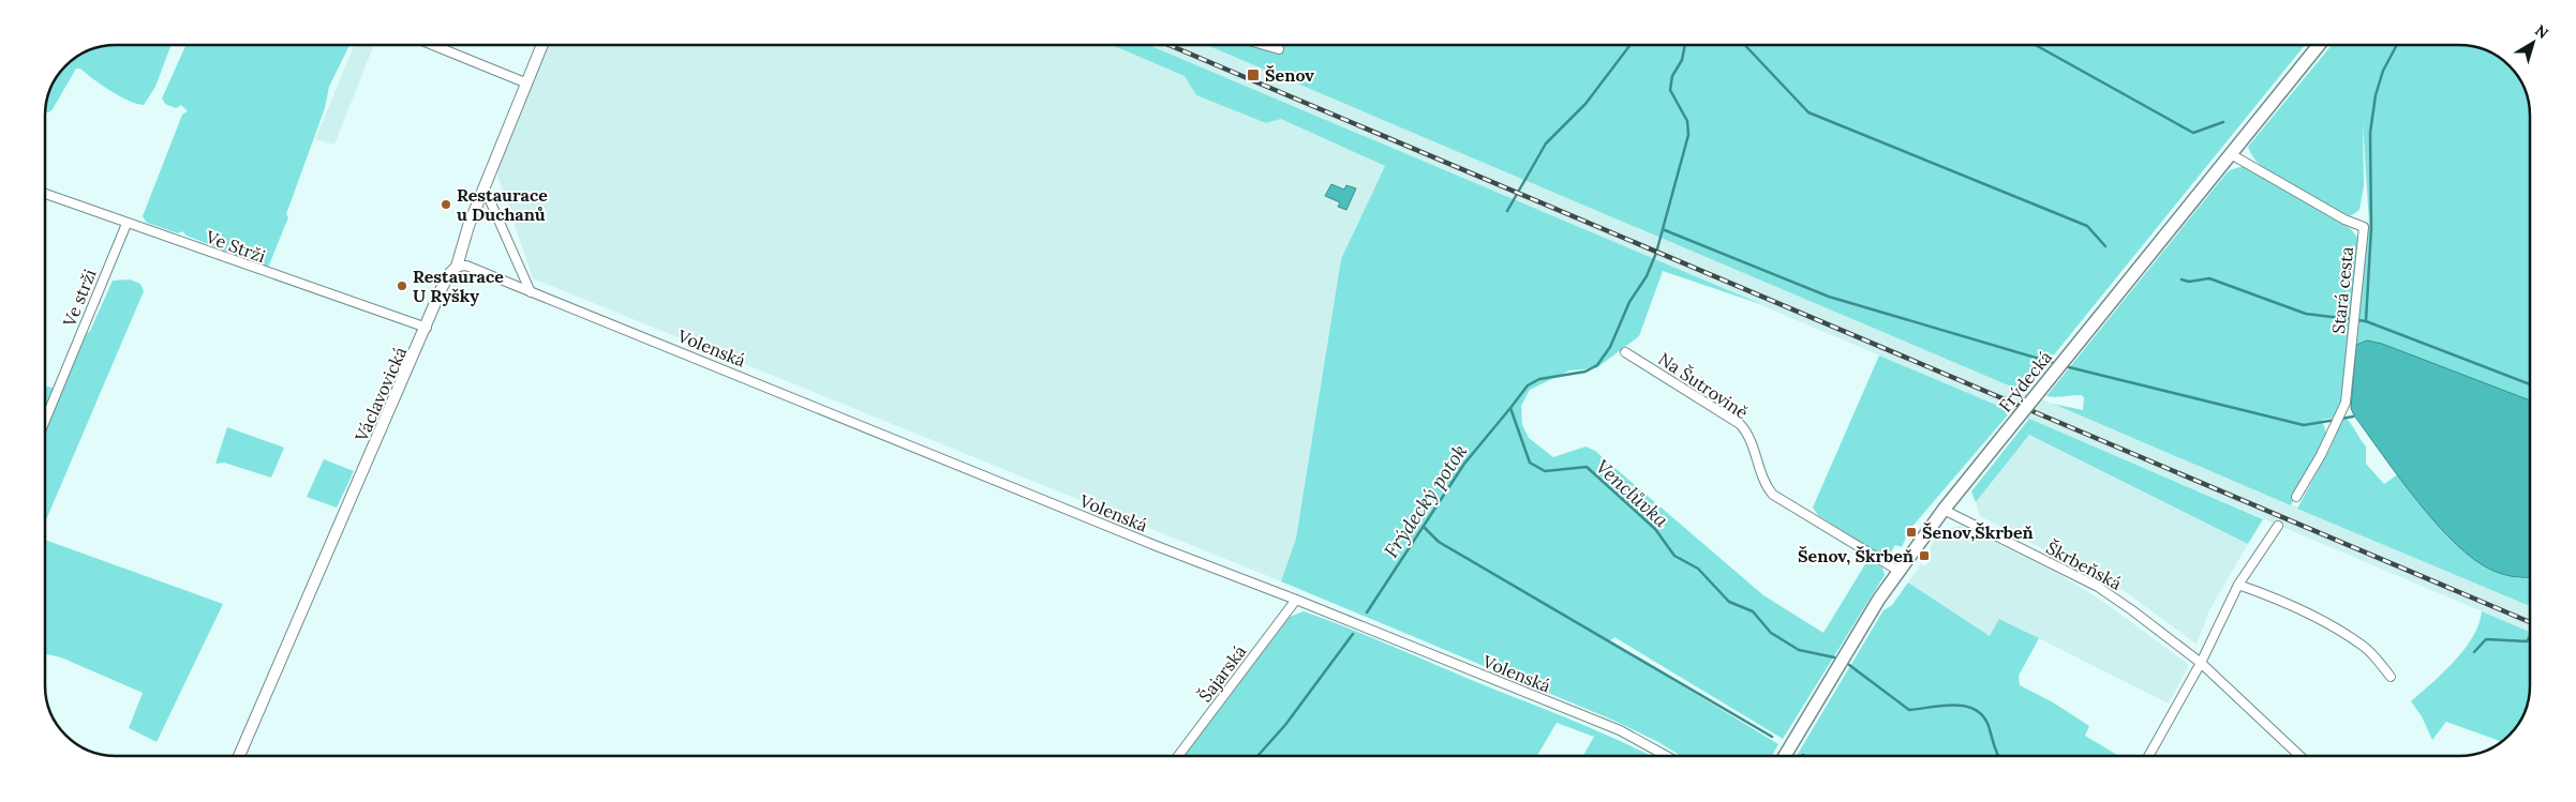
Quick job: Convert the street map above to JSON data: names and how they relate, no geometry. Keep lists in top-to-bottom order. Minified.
{"streets":{"main road":["Frýdecká"],"street":["Ve Strži","Stará cesta","Ve strži","Volenská","Na Šutrovině","Václavovická","Škrbeňská","Šajarská"]},"crossings":[["Ve Strži","Ve strži"],["Ve Strži","Václavovická"],["Stará cesta","Frýdecká"],["Volenská","Václavovická"],["Volenská","Šajarská"],["Frýdecká","Na Šutrovině"],["Frýdecká","Škrbeňská"]],"water":["Venclůvka","Frýdecký potok"],"places":{"transit":["Šenov","Šenov,Škrbeň","Šenov, Škrbeň"],"other":["Restaurace u Duchanů","Restaurace U Ryšky"]},"north":"top right"}
